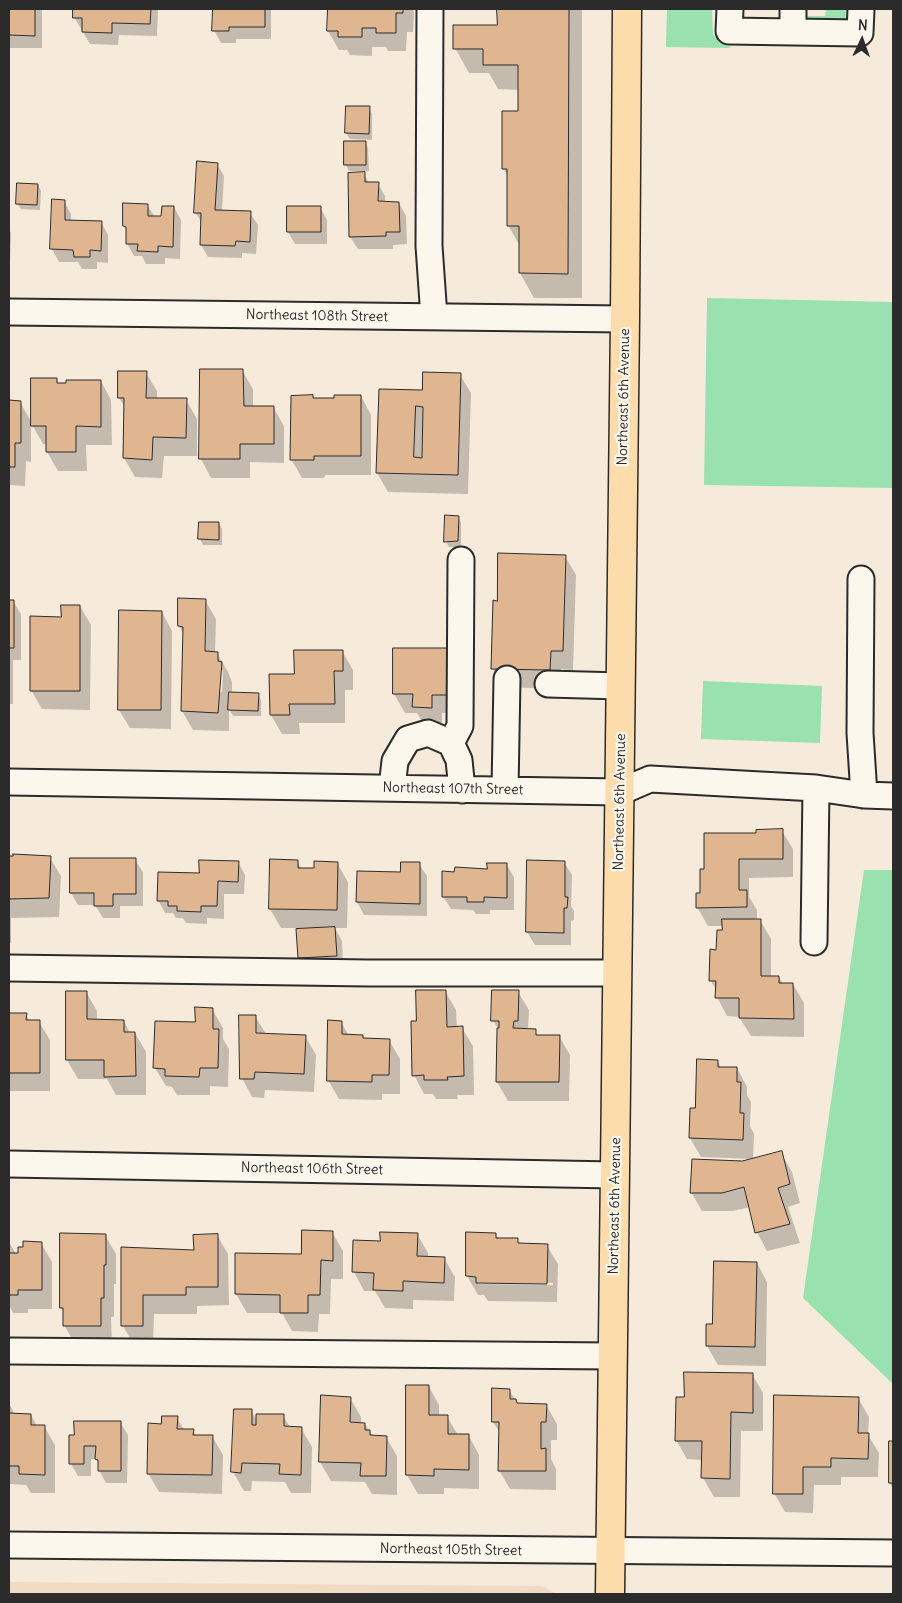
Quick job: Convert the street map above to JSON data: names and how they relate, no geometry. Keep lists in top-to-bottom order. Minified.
{"streets":{"main road":["Northeast 6th Avenue"],"street":["Northeast 108th Street","Northeast 107th Street","Northeast 106th Street","Northeast 105th Street"]},"crossings":[["Northeast 108th Street","Northeast 6th Avenue"],["Northeast 6th Avenue","Northeast 107th Street"],["Northeast 6th Avenue","Northeast 106th Street"],["Northeast 6th Avenue","Northeast 105th Street"]],"north":"top"}
